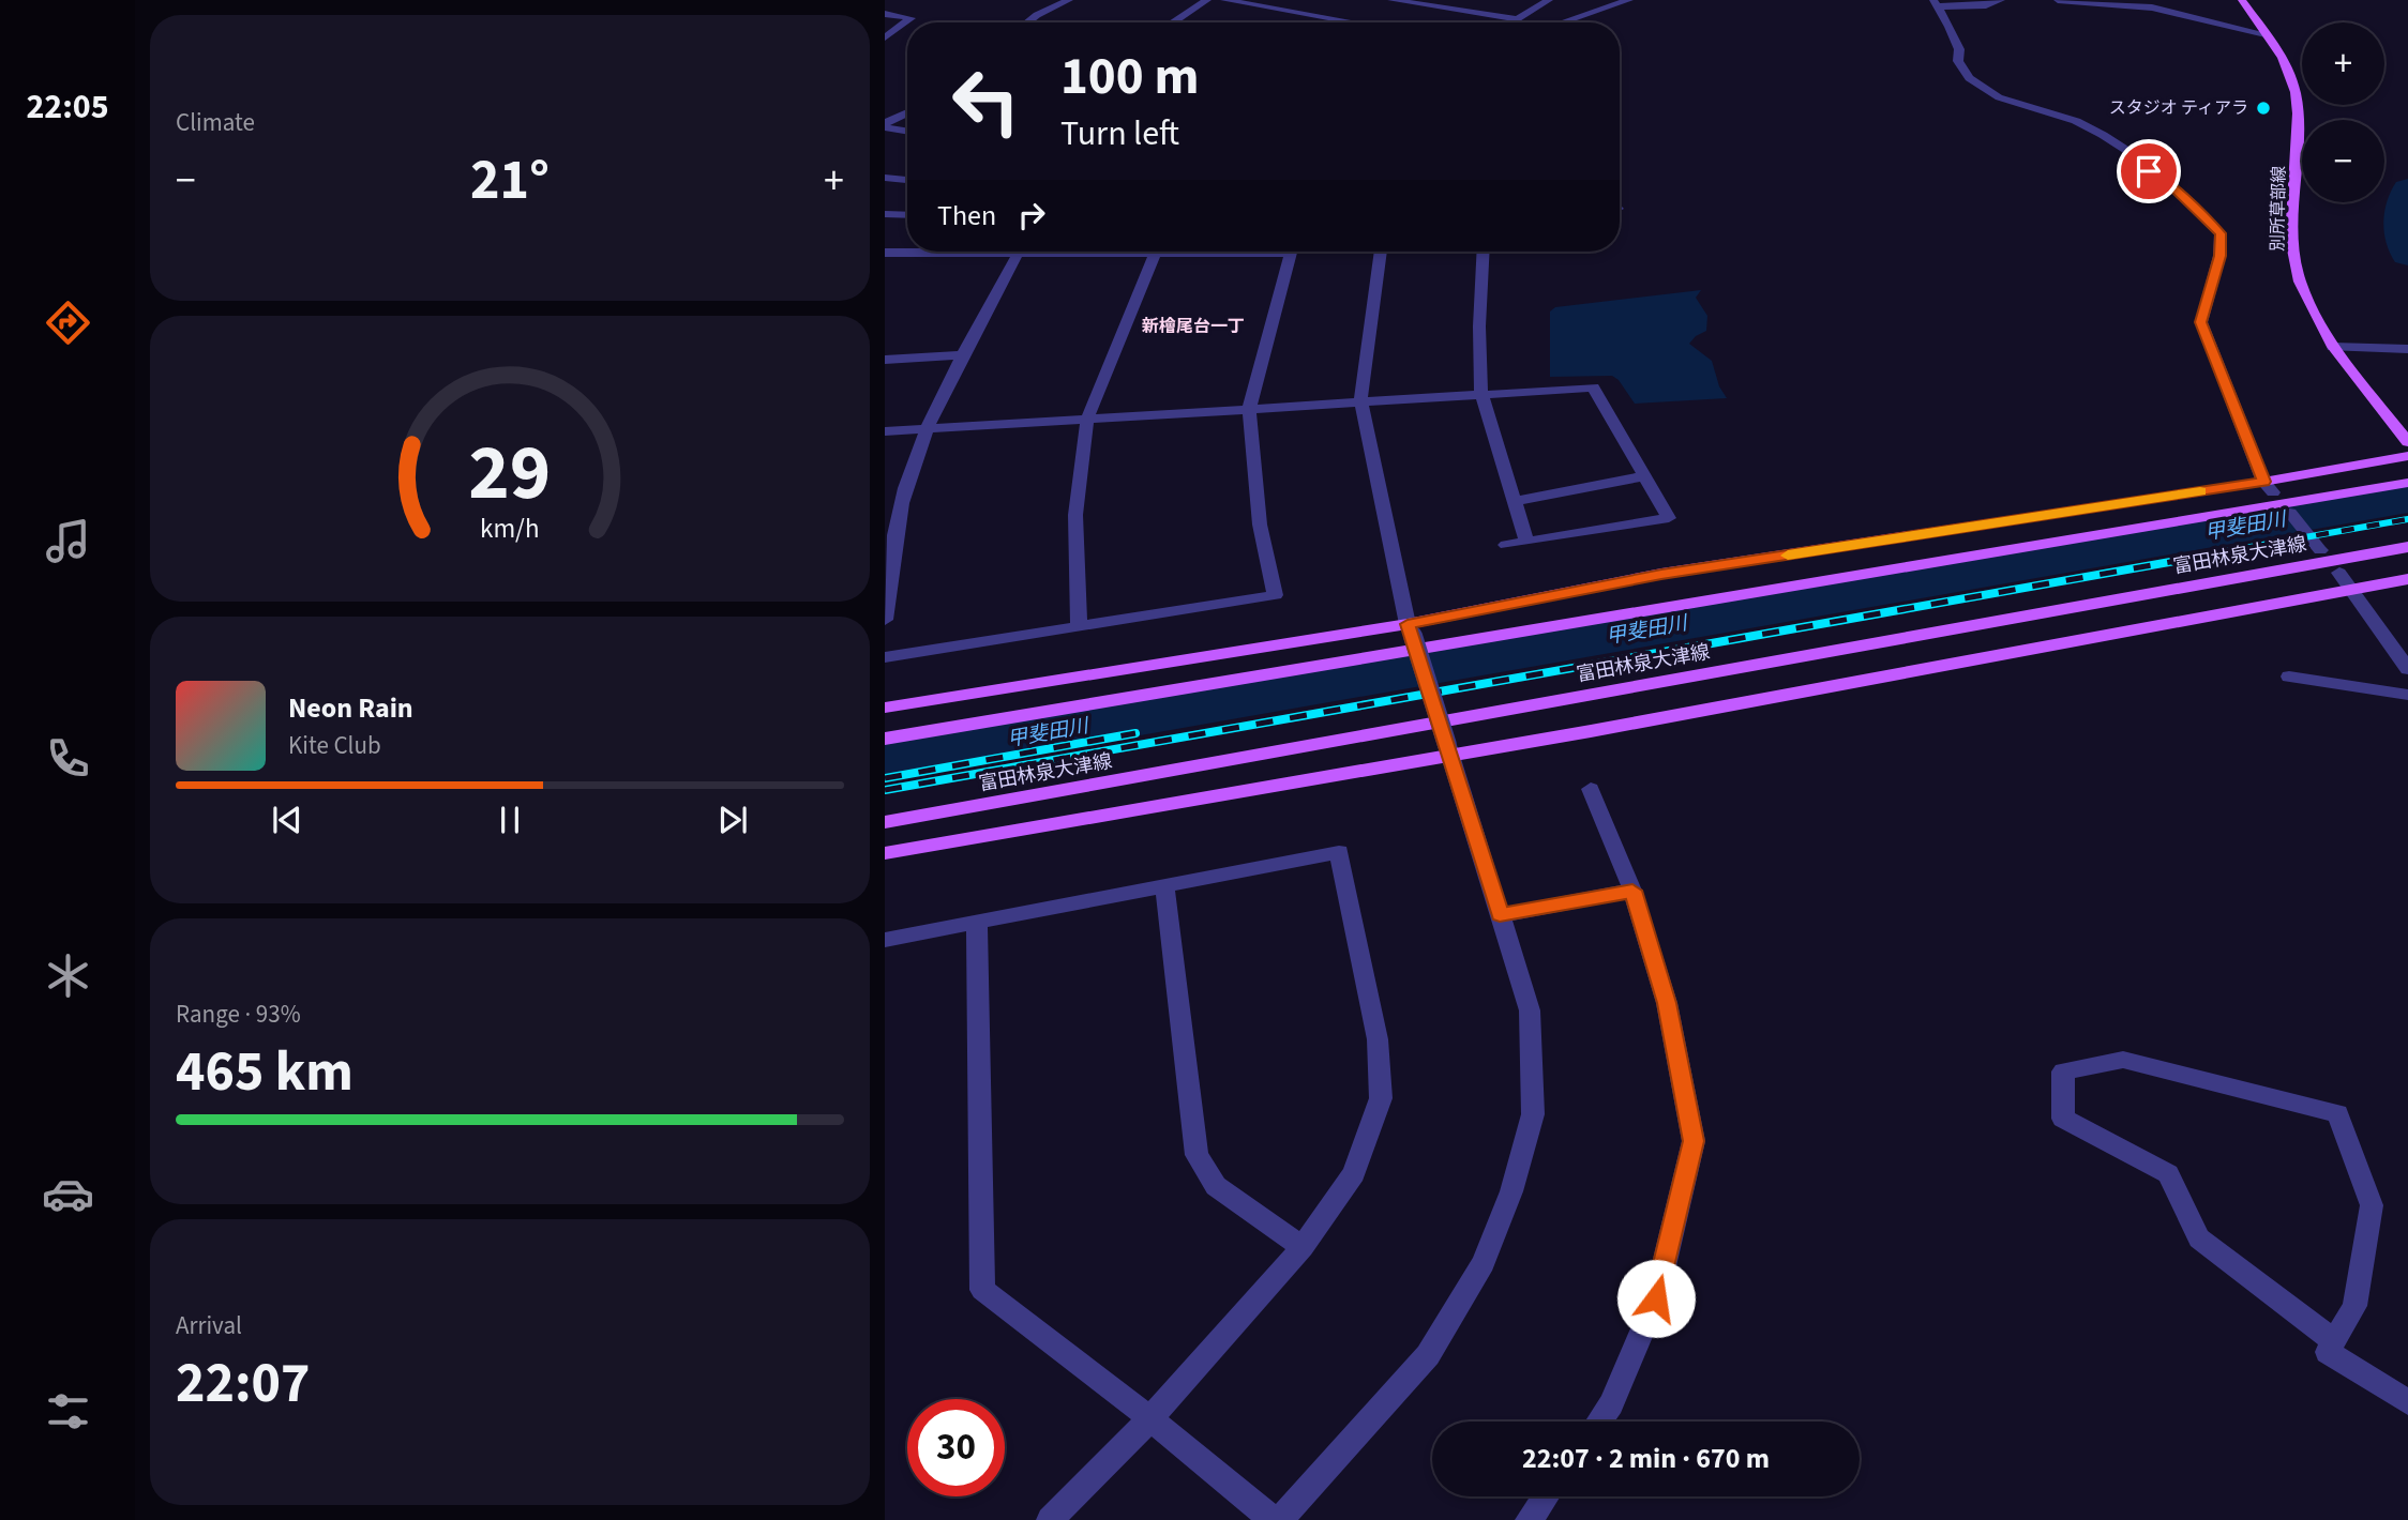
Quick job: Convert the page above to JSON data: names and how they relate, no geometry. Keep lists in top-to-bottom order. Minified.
{"streets":{"main road":["別所草部線","富田林泉大津線"]},"districts":["新檜尾台一丁"],"water":["甲斐田川"],"places":["スタジオ ティアラ"],"page":{"tabs":"22:05","tile":["Climate",["Range · 93%","465 km"],["Arrival","22:07"]],"map_buttons":["+","−"],"turn":["100 m","Turn left"],"heat":["−","21°","+"],"then":"Then","song":["Neon Rain","Kite Club"],"limit":"30","trip":"22:07 · 2 min · 670 m","gauge":["29","km/h"]}}
